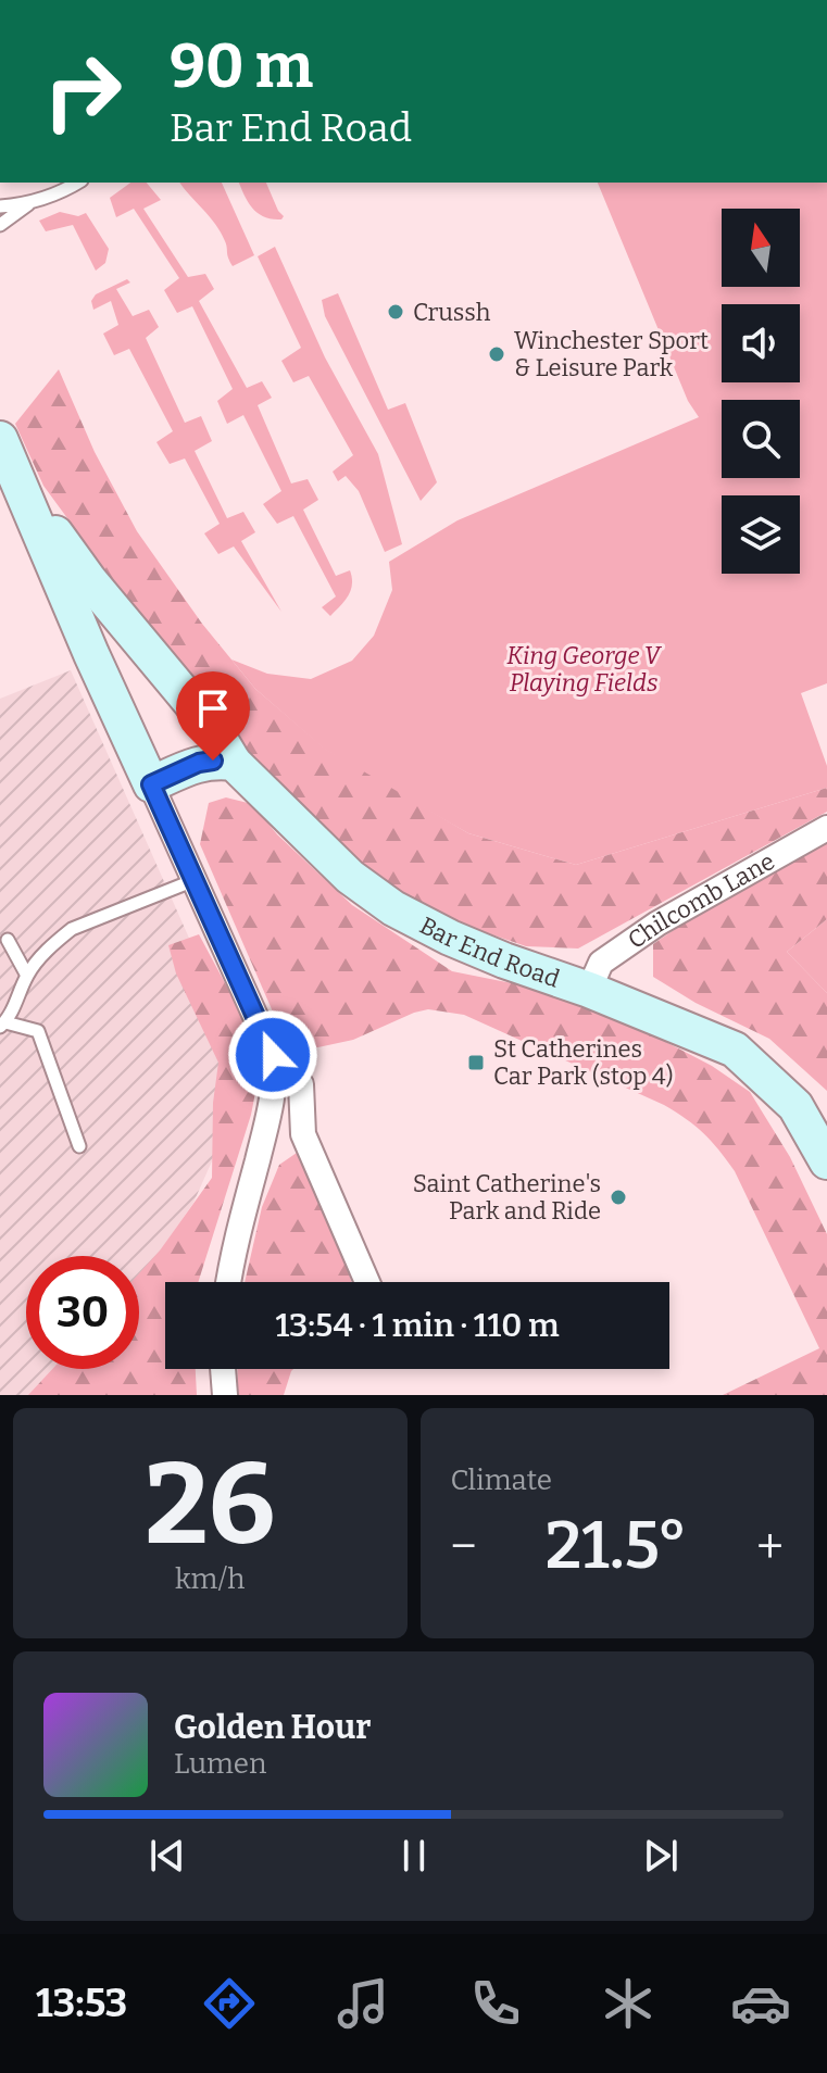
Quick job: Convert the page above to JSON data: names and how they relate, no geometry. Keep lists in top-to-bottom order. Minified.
{"streets":{"main road":["Bar End Road"],"street":["Chilcomb Lane"]},"crossings":[["Chilcomb Lane","Bar End Road"]],"parks":["King George V Playing Fields"],"places":{"other":["Crussh","Winchester Sport & Leisure Park","Saint Catherine's Park and Ride"],"transit":["St Catherines Car Park (stop 4)"]},"north":"top","page":{"turn":["90 m","Bar End Road"],"limit":"30","trip":"13:54 · 1 min · 110 m","tile":[["26","km/h"],"Climate"],"heat":["−","21.5°","+"],"song":["Golden Hour","Lumen"],"tabs":"13:53"}}
